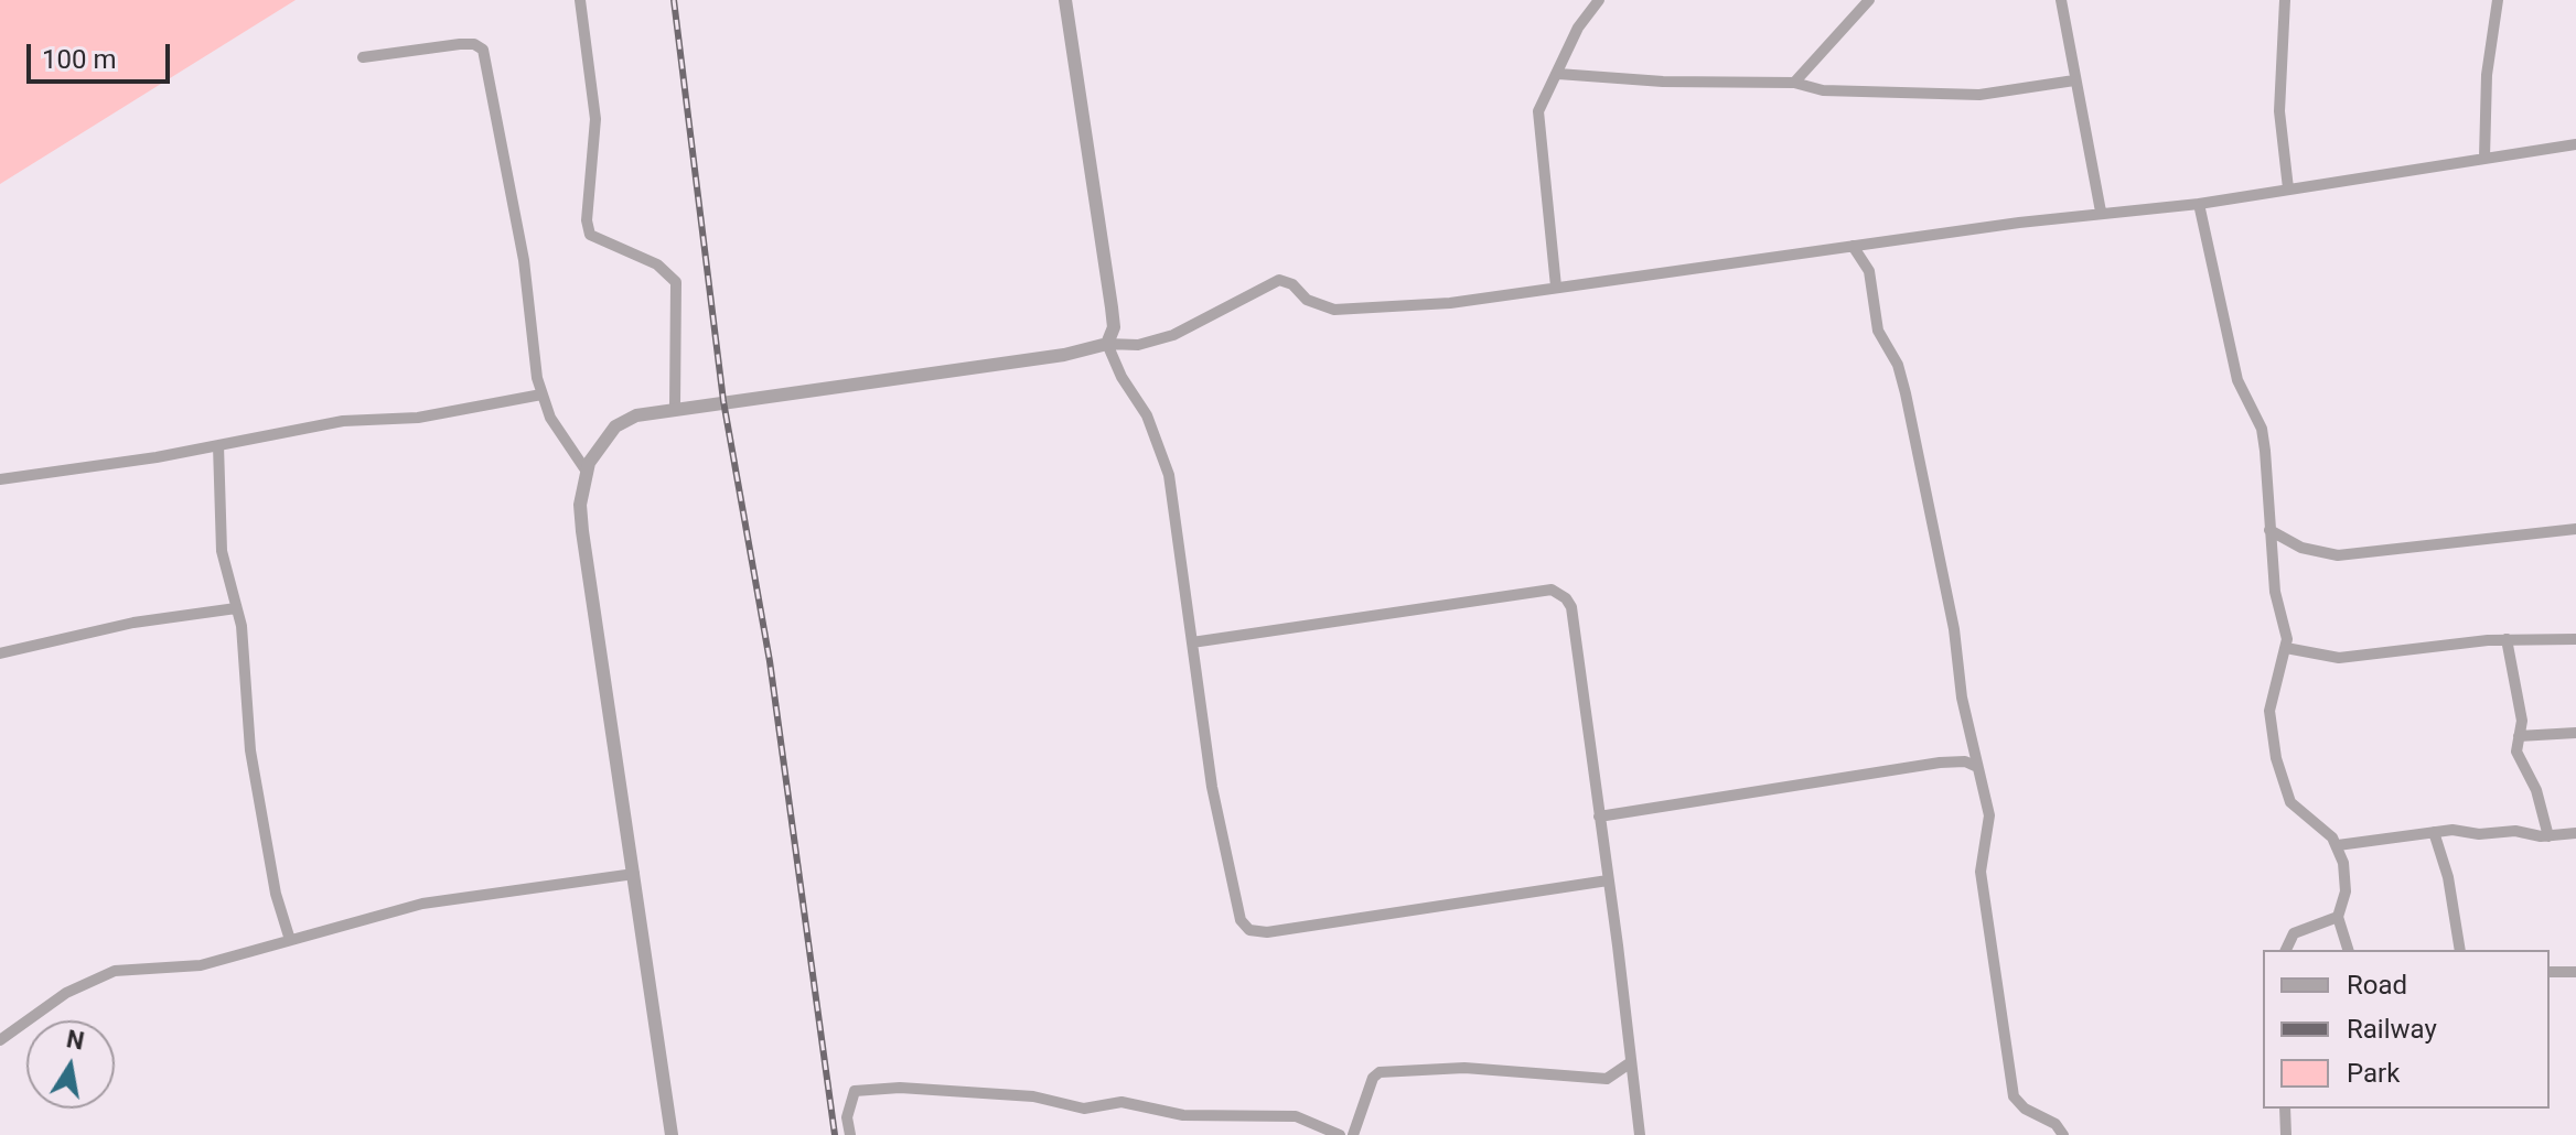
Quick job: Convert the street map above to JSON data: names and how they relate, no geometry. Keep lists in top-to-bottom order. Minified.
{"legend":["Road","Railway","Park"],"scale_bar":"100 m","north":"top"}
